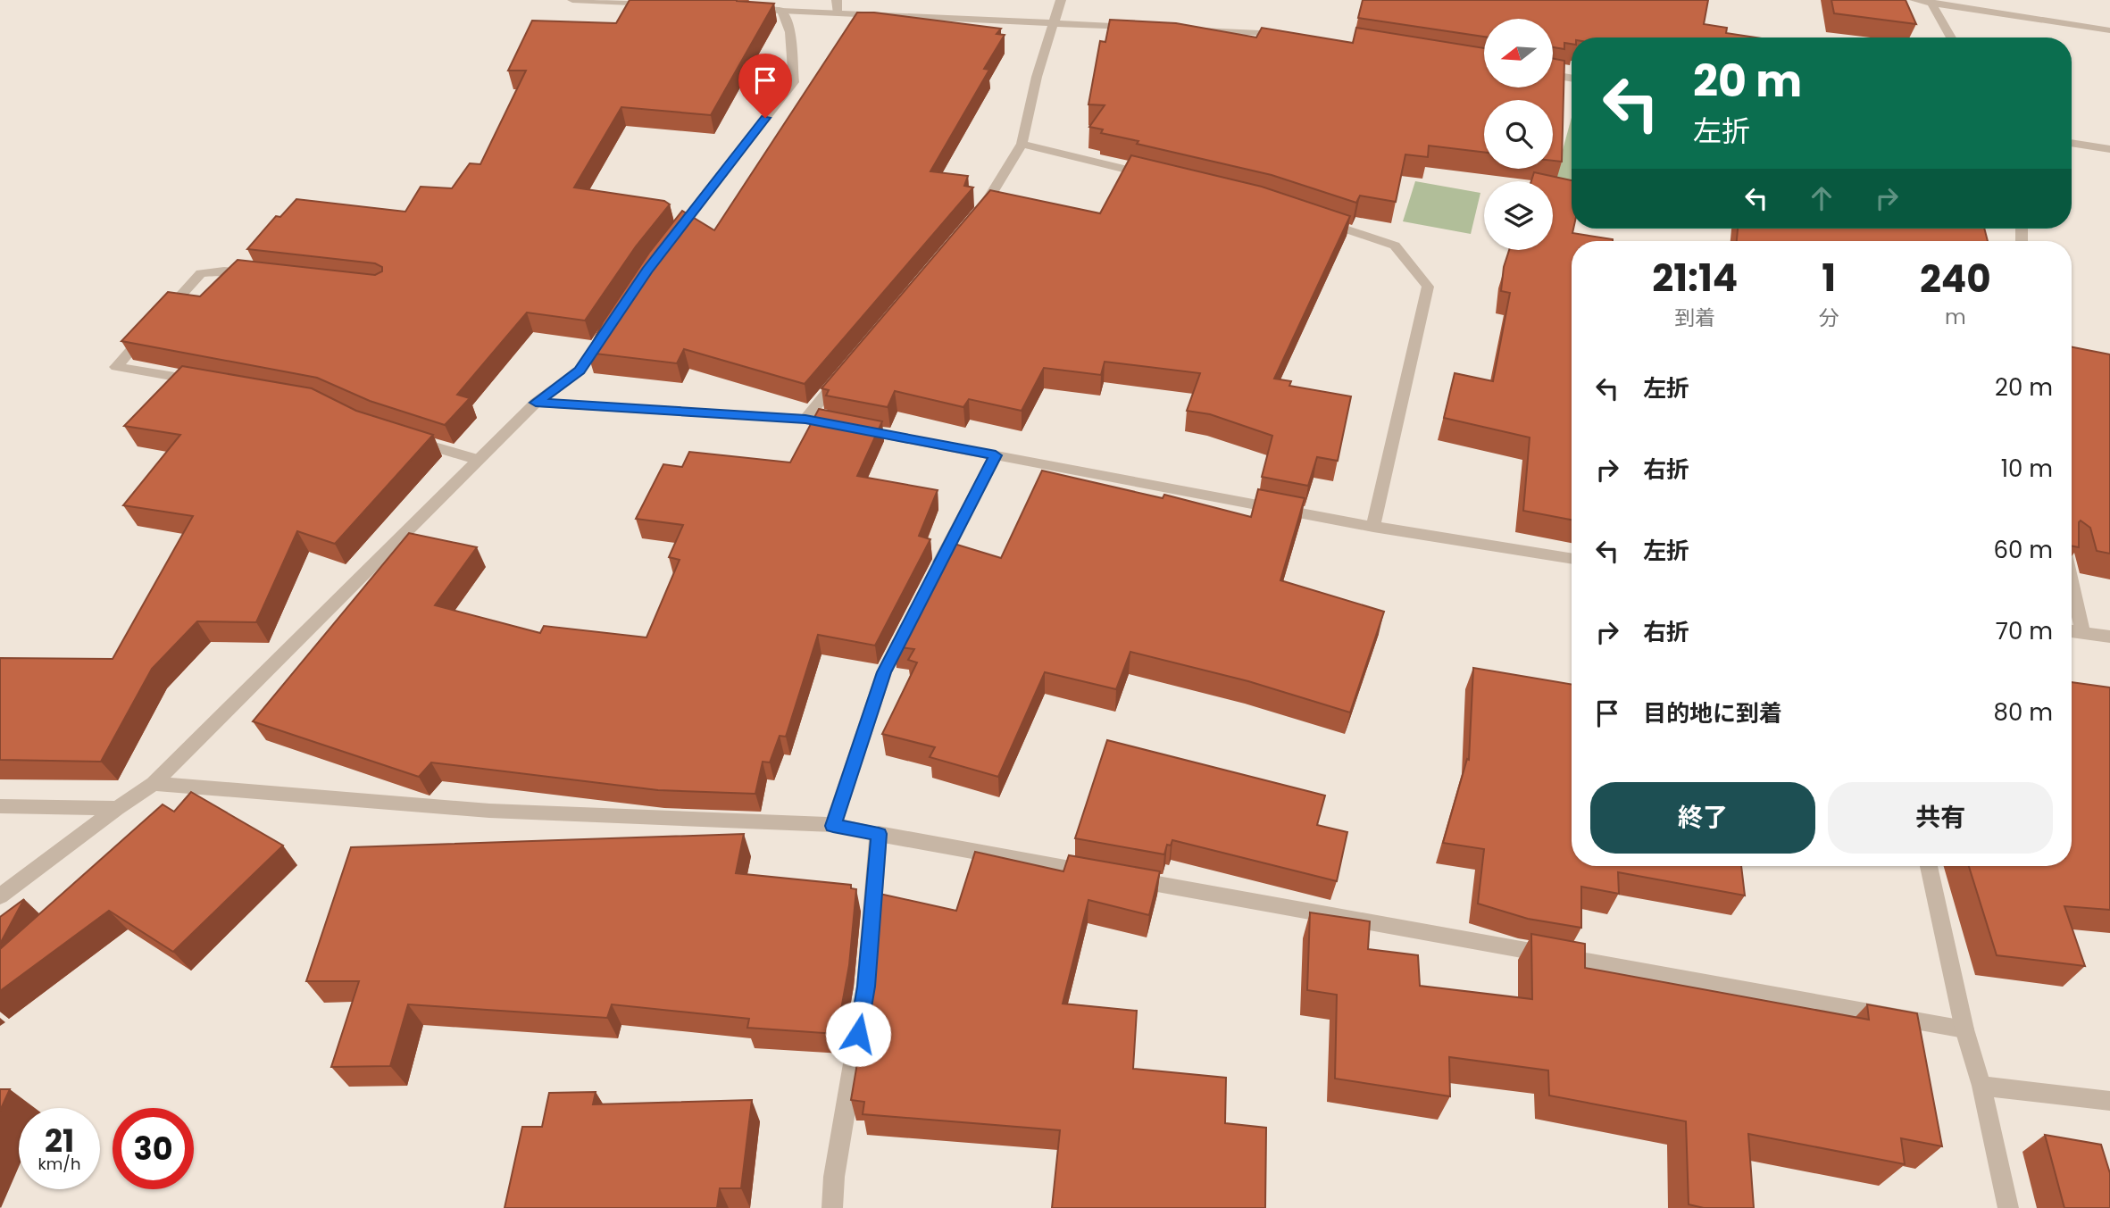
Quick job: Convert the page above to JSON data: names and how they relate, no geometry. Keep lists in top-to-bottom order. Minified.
{"north":"left","page":{"turn":["20 m","左折"],"eta":["21:14","到着","1","分","240","m"],"list":[{"name":"左折","value":"20 m"},{"name":"右折","value":"10 m"},{"name":"左折","value":"60 m"},{"name":"右折","value":"70 m"},{"name":"目的地に到着","value":"80 m"}],"buttons":["終了","共有"],"speed":"21 km/h","limit":"30"}}
